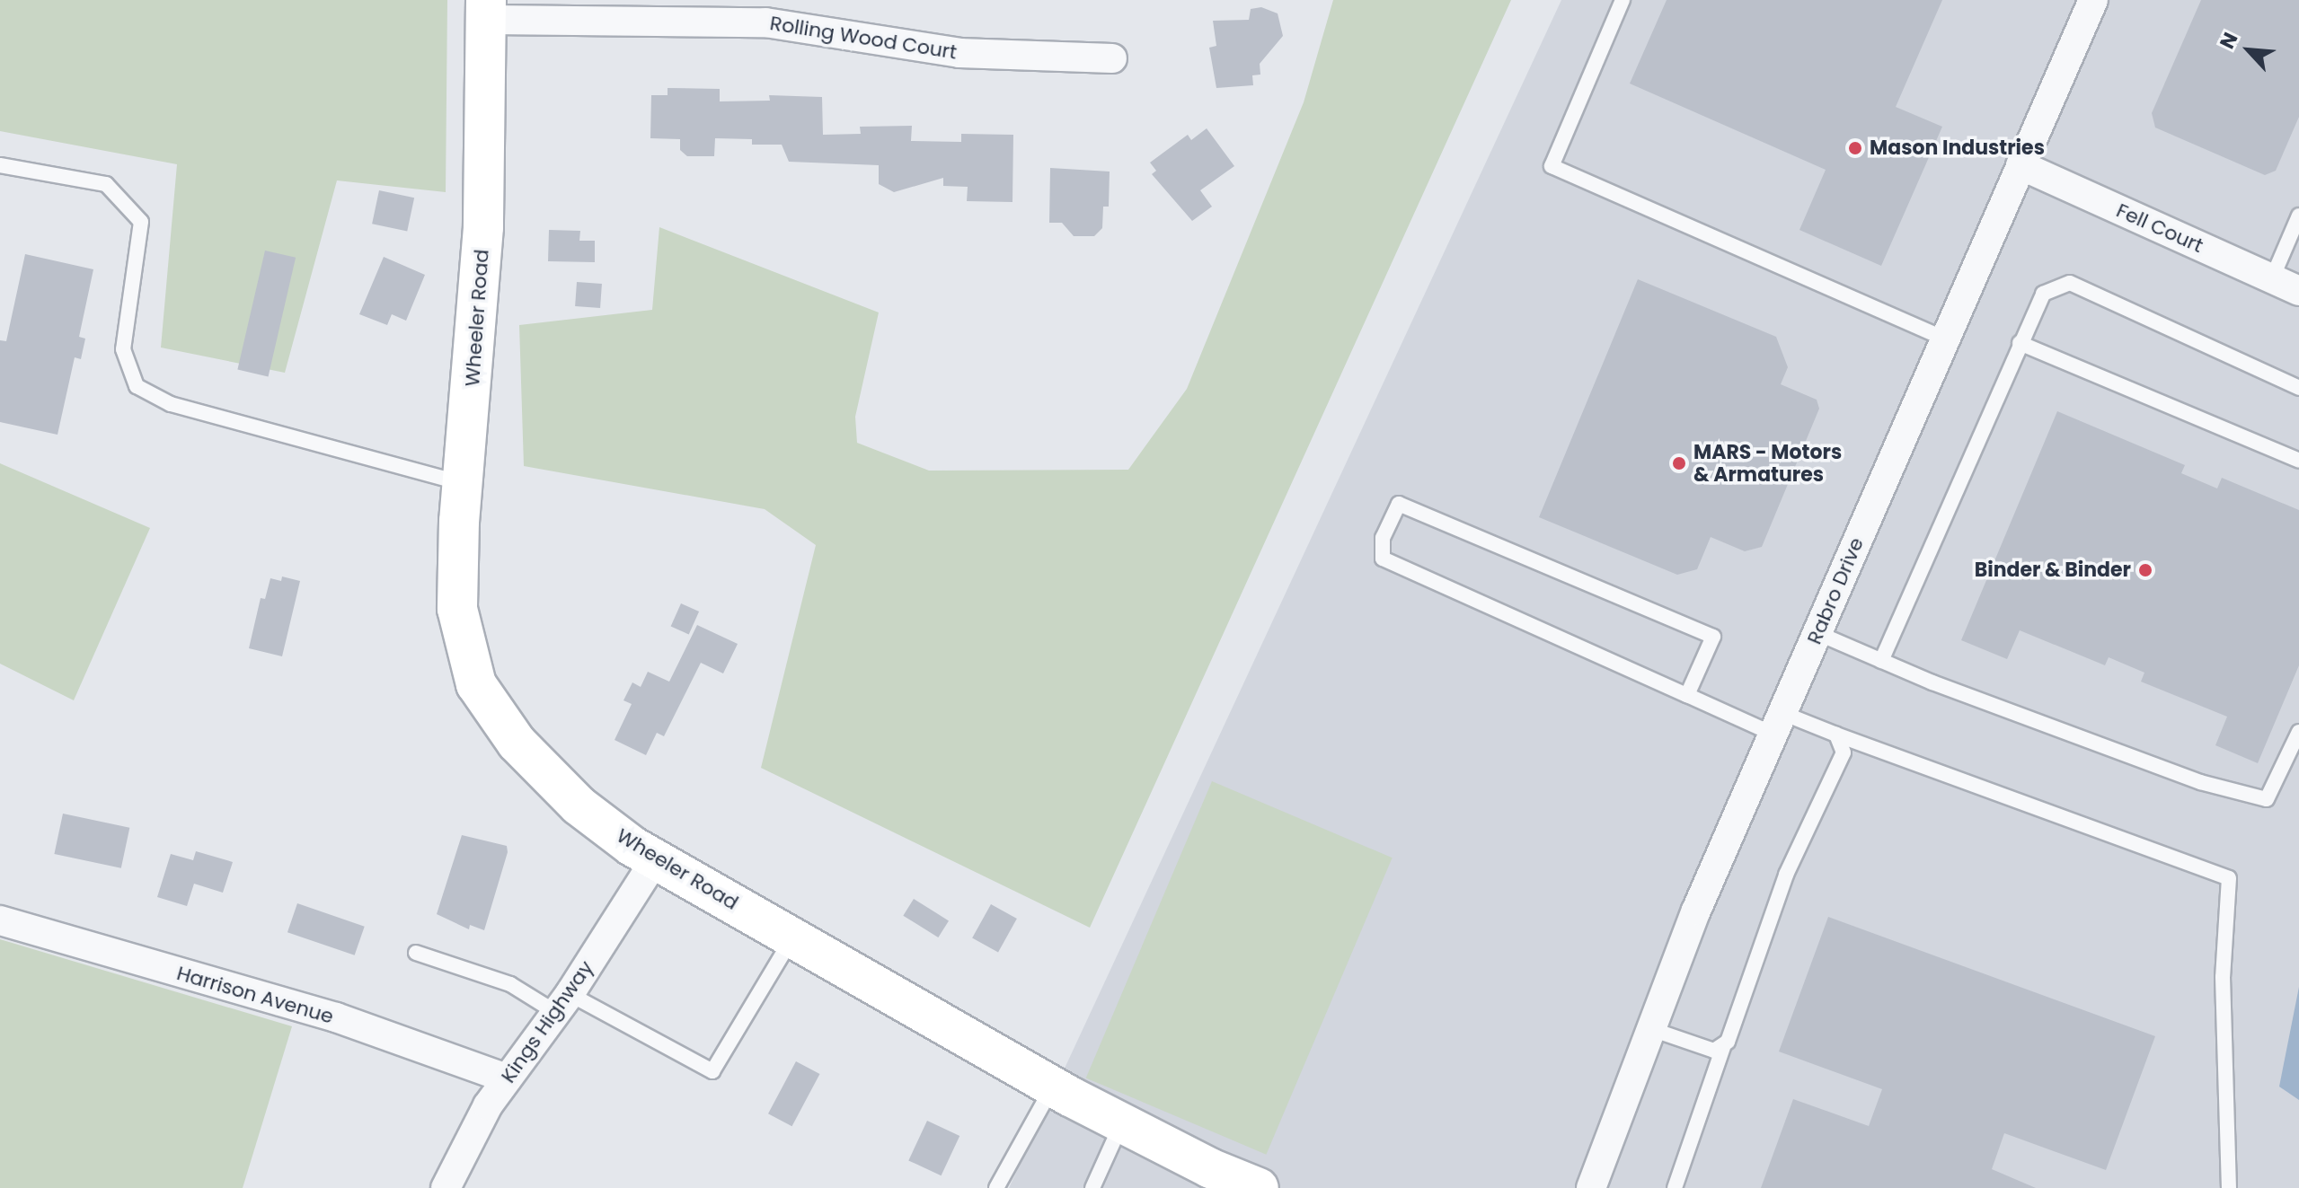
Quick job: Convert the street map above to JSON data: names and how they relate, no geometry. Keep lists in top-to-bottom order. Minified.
{"streets":{"main road":["Wheeler Road"],"street":["Rolling Wood Court","Fell Court","Rabro Drive","Harrison Avenue","Kings Highway"]},"crossings":[["Rolling Wood Court","Wheeler Road"],["Fell Court","Rabro Drive"],["Wheeler Road","Kings Highway"],["Harrison Avenue","Kings Highway"]],"places":["Mason Industries","MARS - Motors & Armatures","Binder & Binder"],"north":"top left"}
